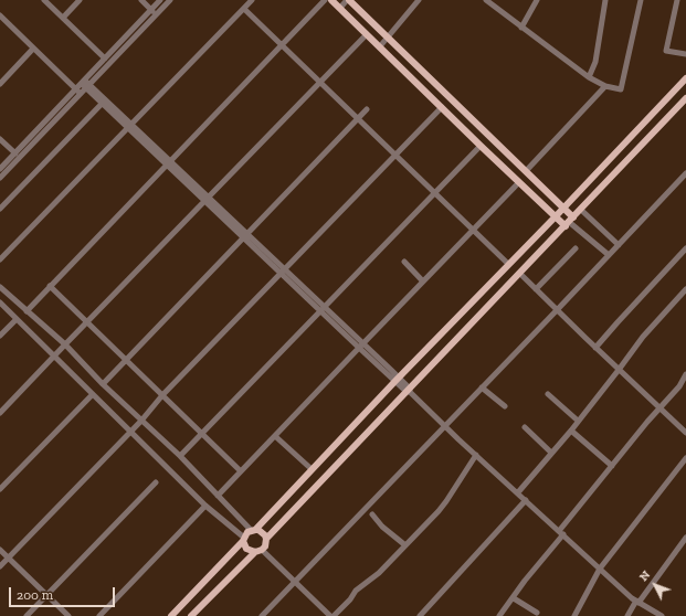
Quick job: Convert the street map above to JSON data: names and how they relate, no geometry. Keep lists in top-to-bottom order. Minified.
{"scale_bar":"200 m","north":"top left"}
